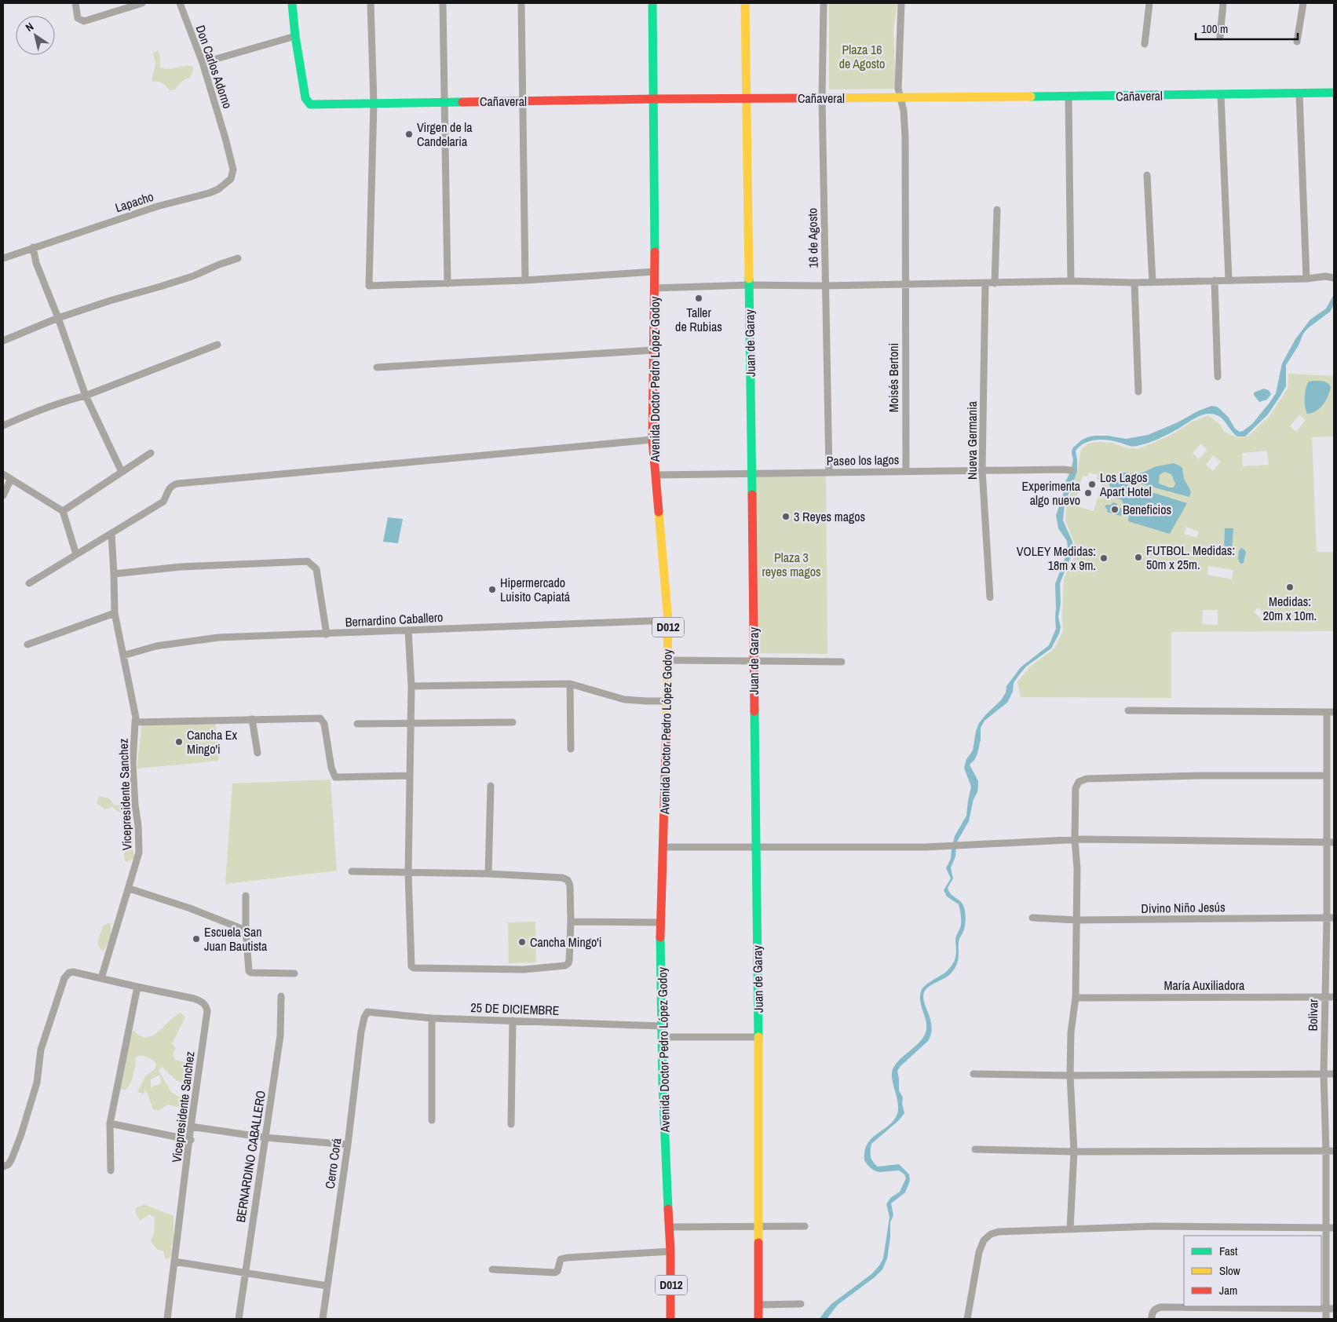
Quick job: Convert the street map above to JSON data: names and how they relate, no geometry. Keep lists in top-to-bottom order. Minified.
{"streets":{"street":["Don Carlos Adorno","Cañaveral","Lapacho","16 de Agosto","Juan de Garay","Moisés Bertoni","Avenida Doctor Pedro López Godoy","Nueva Germania","Paseo los lagos","Bernardino Caballero","D012","Vicepresidente Sanchez","Divino Niño Jesús","María Auxiliadora","25 DE DICIEMBRE","Bolivar","BERNARDINO CABALLERO","Cerro Corá"]},"crossings":[["Don Carlos Adorno","Lapacho"],["Cañaveral","16 de Agosto"],["Cañaveral","Juan de Garay"],["Cañaveral","Moisés Bertoni"],["Cañaveral","Avenida Doctor Pedro López Godoy"],["16 de Agosto","Paseo los lagos"],["Juan de Garay","Paseo los lagos"],["Moisés Bertoni","Paseo los lagos"],["Avenida Doctor Pedro López Godoy","Paseo los lagos"],["Avenida Doctor Pedro López Godoy","Bernardino Caballero"],["Avenida Doctor Pedro López Godoy","25 DE DICIEMBRE"],["Nueva Germania","Paseo los lagos"],["Bernardino Caballero","Vicepresidente Sanchez"],["Divino Niño Jesús","Bolivar"],["María Auxiliadora","Bolivar"],["25 DE DICIEMBRE","Cerro Corá"]],"parks":["Plaza 16 de Agosto","Plaza 3 reyes magos"],"places":["Virgen de la Candelaria","Taller de Rubias","Los Lagos Apart Hotel","Experimenta algo nuevo","Beneficios","3 Reyes magos","FUTBOL. Medidas: 50m x 25m.","VOLEY Medidas: 18m x 9m.","Medidas: 20m x 10m.","Hipermercado Luisito Capiatá","Cancha Ex Mingo'i","Escuela San Juan Bautista","Cancha Mingo'i"],"legend":["Fast","Slow","Jam"],"scale_bar":"100 m","north":"top left"}
